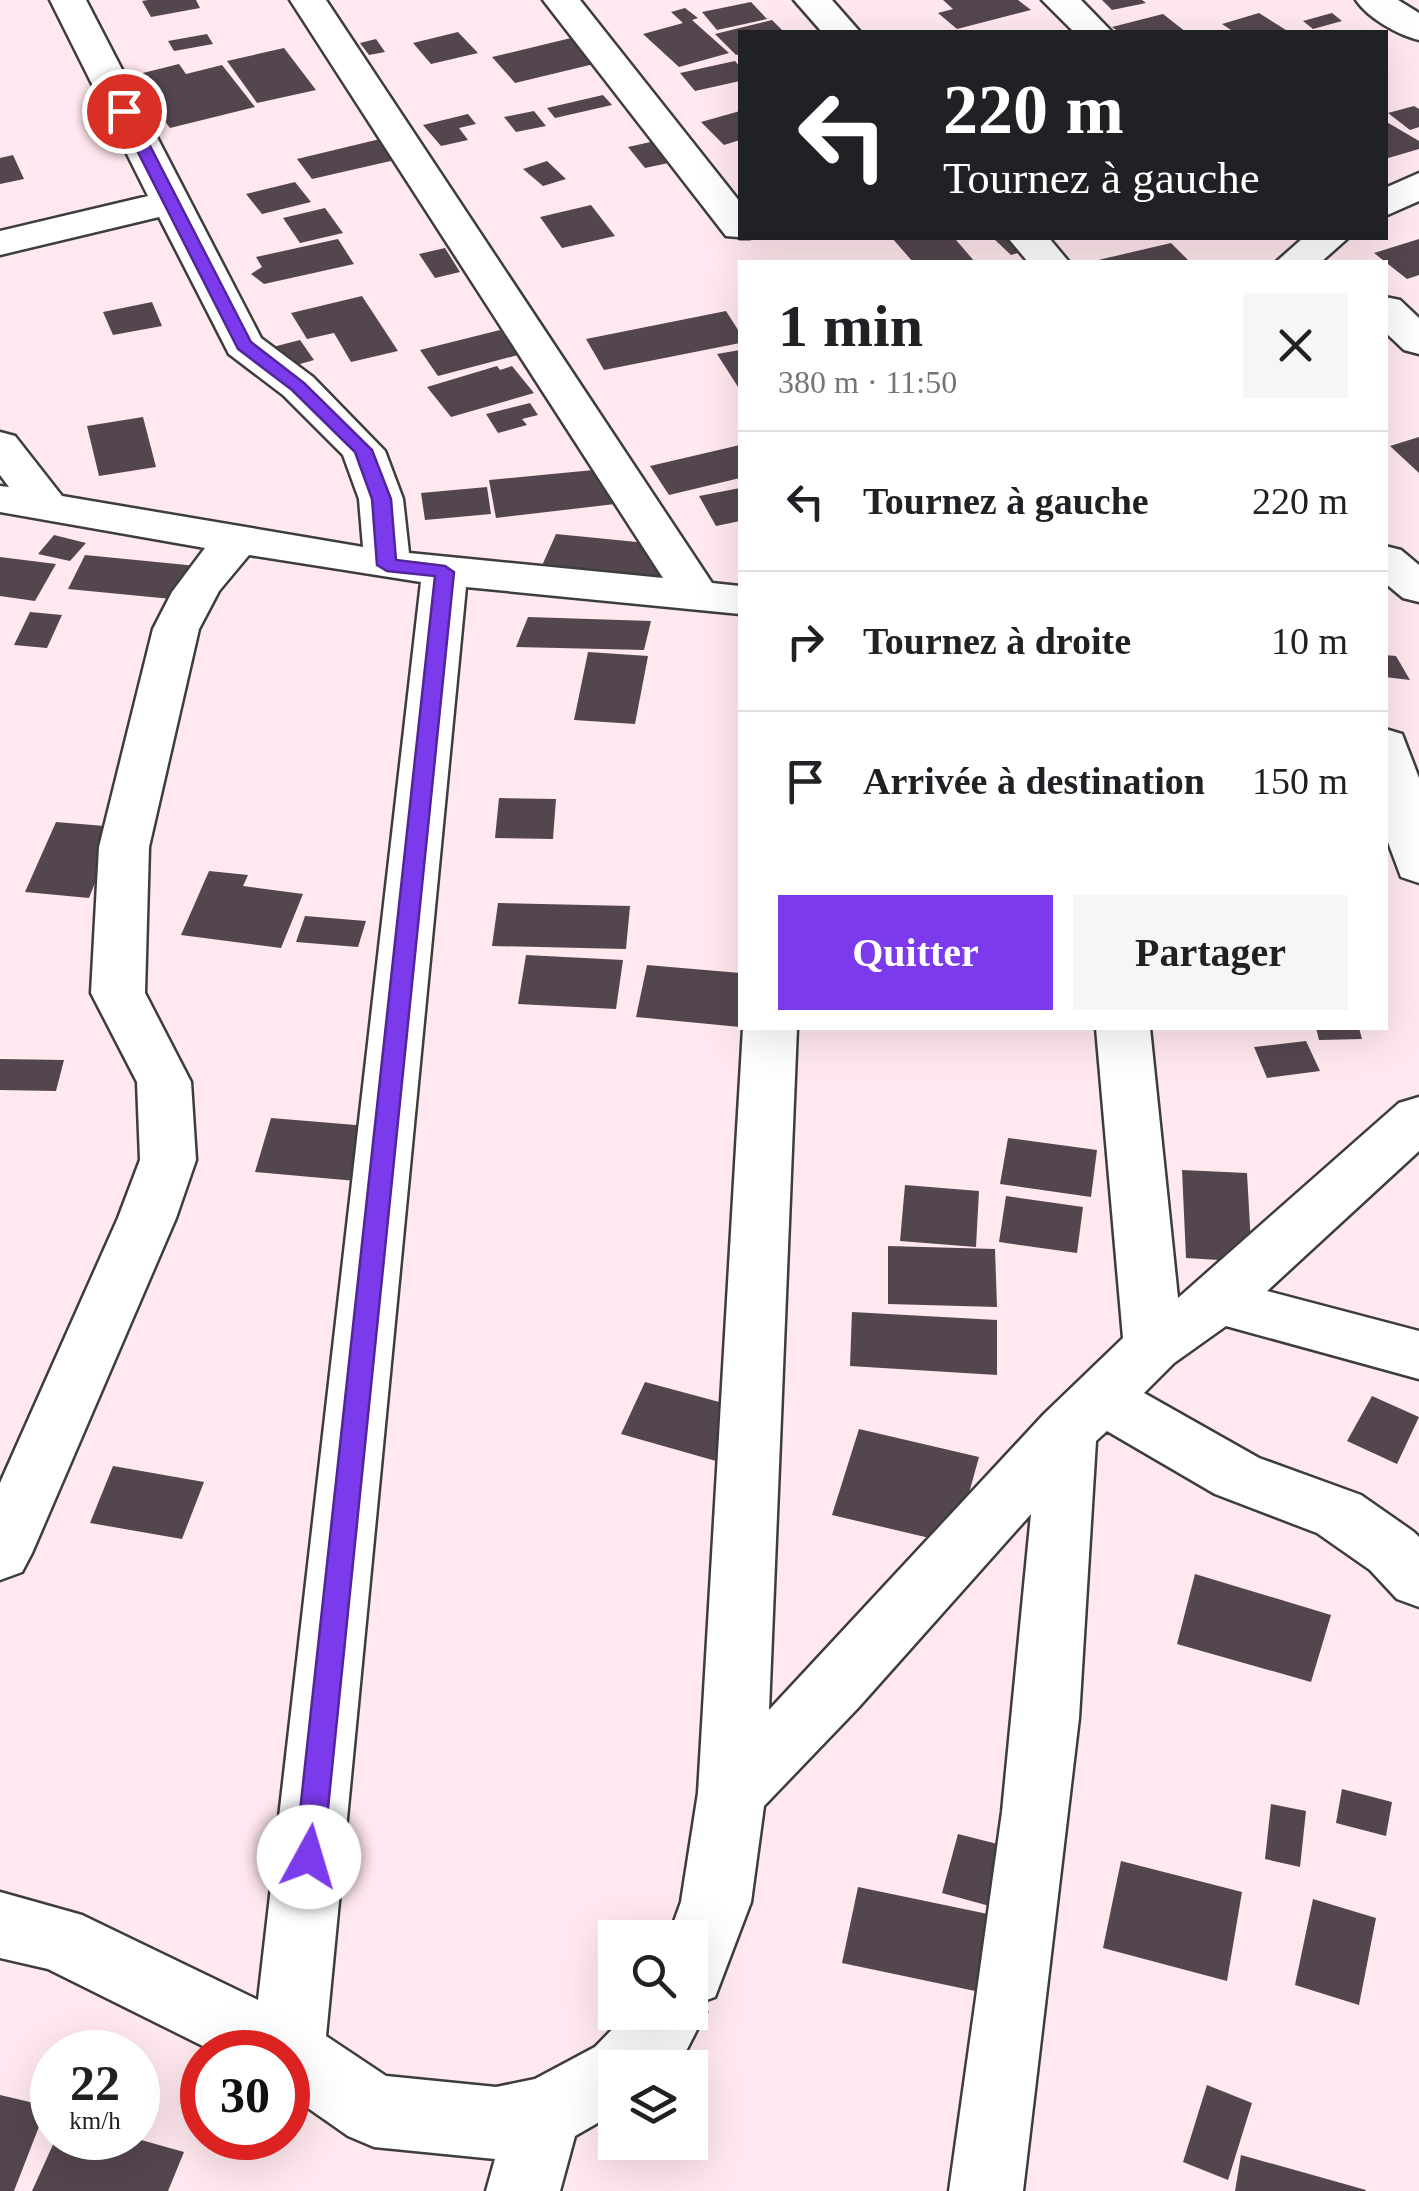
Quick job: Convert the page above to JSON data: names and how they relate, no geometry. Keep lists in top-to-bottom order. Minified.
{"page":{"turn":["220 m","Tournez à gauche"],"heading":["1 min","380 m · 11:50"],"list":[{"name":"Tournez à gauche","value":"220 m"},{"name":"Tournez à droite","value":"10 m"},{"name":"Arrivée à destination","value":"150 m"}],"buttons":["Quitter","Partager"],"speed":"22 km/h","limit":"30"}}
